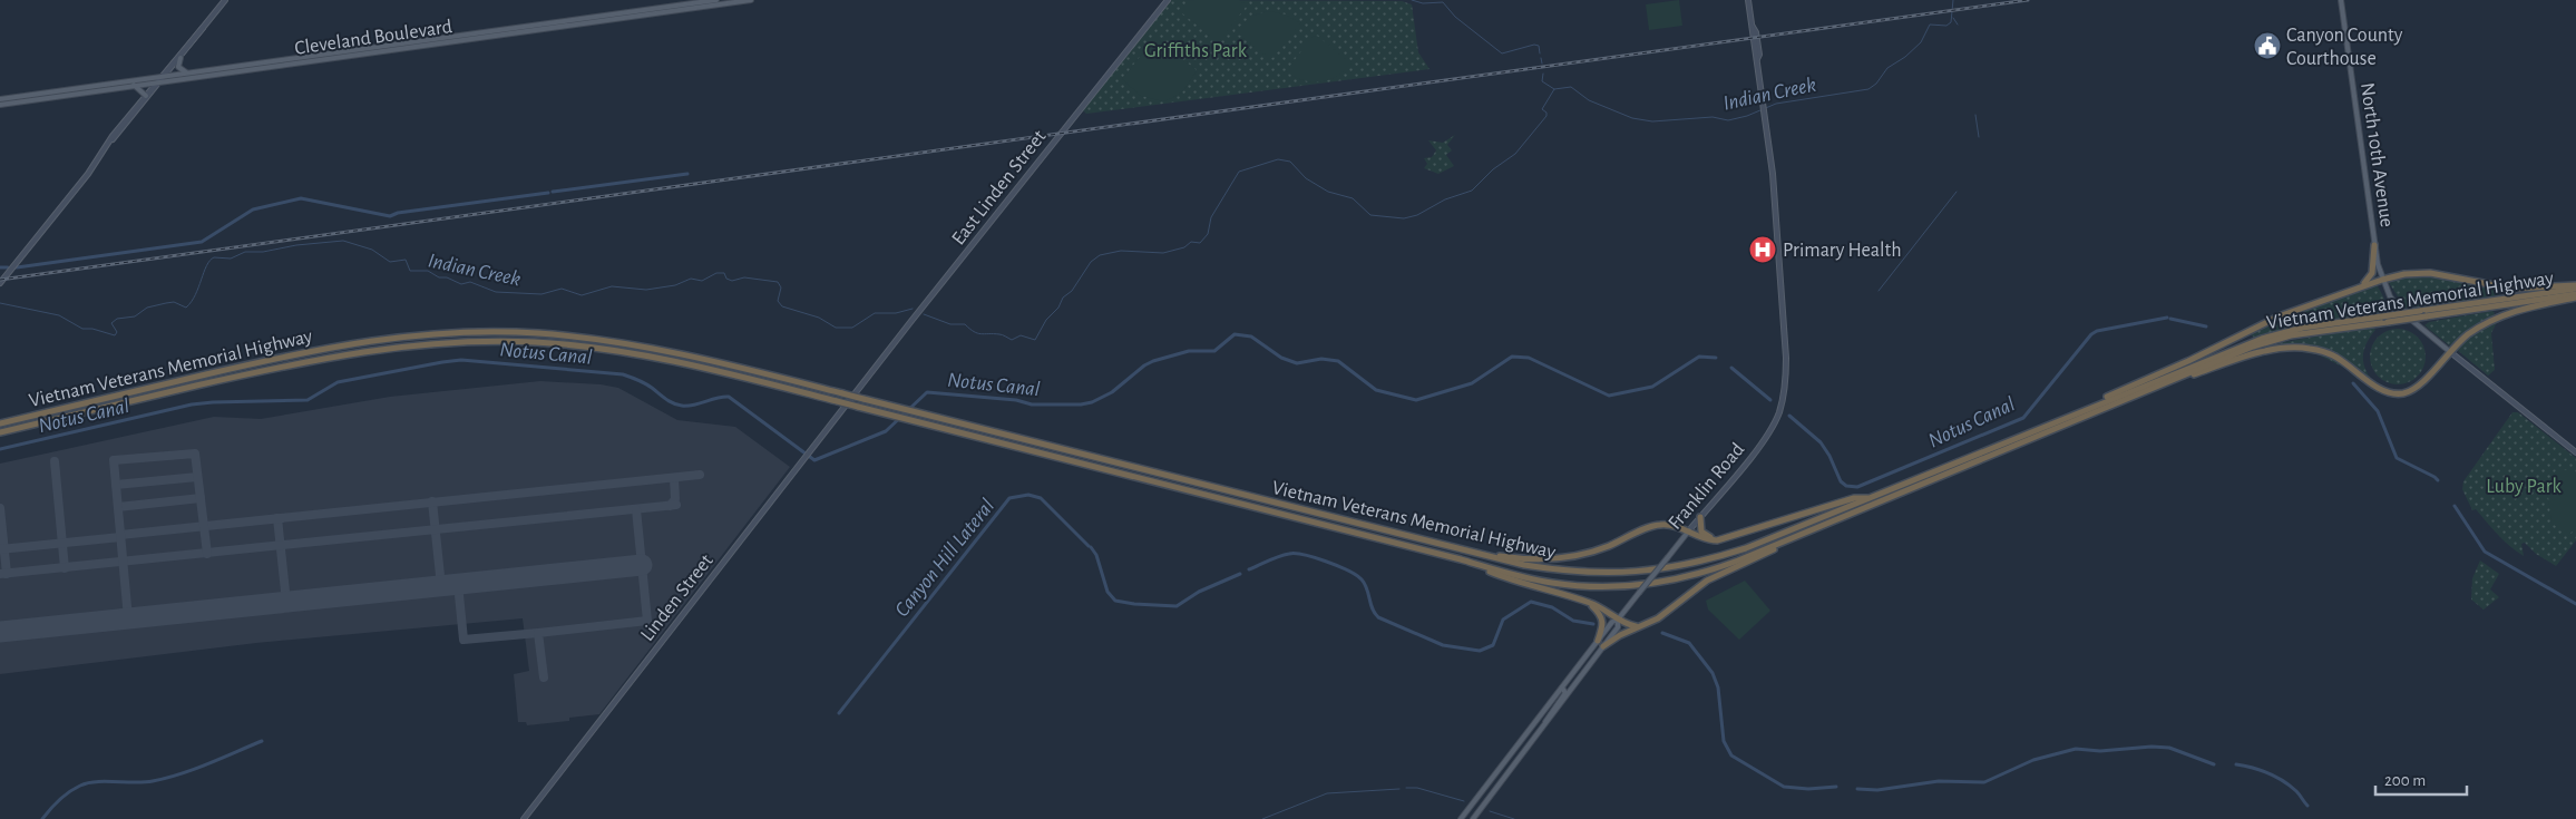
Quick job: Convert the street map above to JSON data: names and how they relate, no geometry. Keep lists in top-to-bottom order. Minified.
{"streets":{"highway":["Vietnam Veterans Memorial Highway"],"main road":["Cleveland Boulevard","North 10th Avenue","East Linden Street","Franklin Road","Linden Street"]},"crossings":[["East Linden Street","Linden Street"]],"water":["Indian Creek","Notus Canal","Canyon Hill Lateral"],"parks":["Griffiths Park","Luby Park"],"places":{"public building":["Canyon County Courthouse"],"hospital":["Primary Health"]},"scale_bar":"200 m"}
